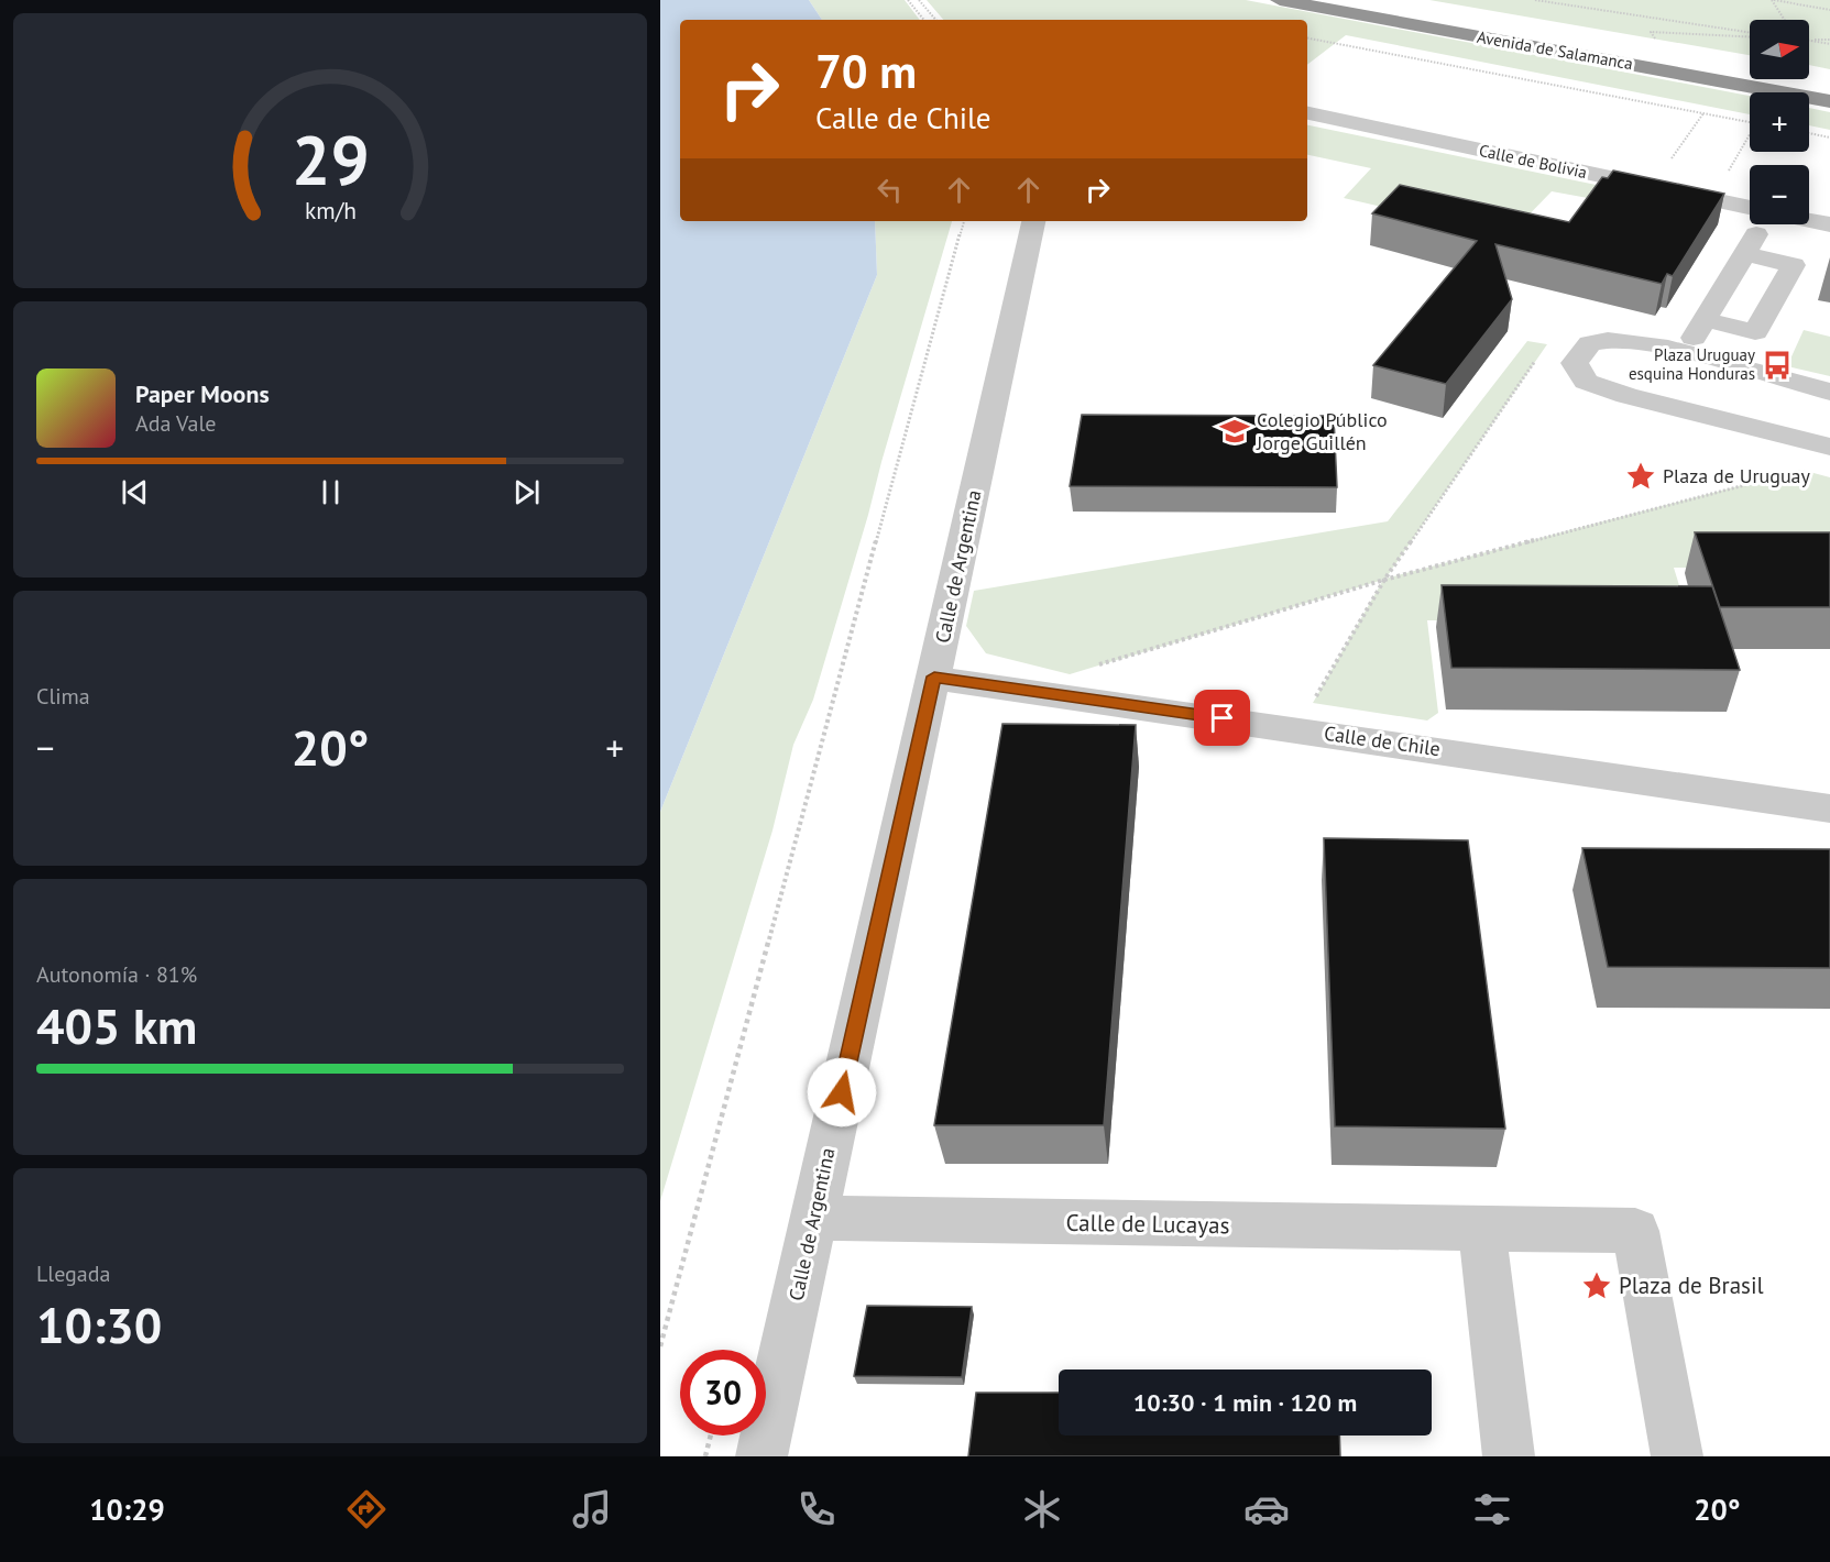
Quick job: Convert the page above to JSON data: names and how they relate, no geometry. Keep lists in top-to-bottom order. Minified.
{"streets":{"highway":["Avenida de Salamanca"],"street":["Calle de Bolivia","Calle de Argentina","Calle de Chile","Calle de Lucayas"]},"crossings":[["Calle de Argentina","Calle de Chile"],["Calle de Argentina","Calle de Lucayas"]],"places":{"bus stop":["Plaza Uruguay esquina Honduras"],"school or university":["Colegio Público Jorge Guillén"],"place":["Plaza de Uruguay","Plaza de Brasil"]},"north":"right","page":{"map_buttons":["+","−"],"turn":["70 m","Calle de Chile"],"song":["Paper Moons","Ada Vale"],"tile":["Clima",["Autonomía · 81%","405 km"],["Llegada","10:30"]],"heat":["−","20°","+"],"limit":"30","trip":"10:30 · 1 min · 120 m","tabs":["10:29","20°"],"gauge":["29","km/h"]}}
